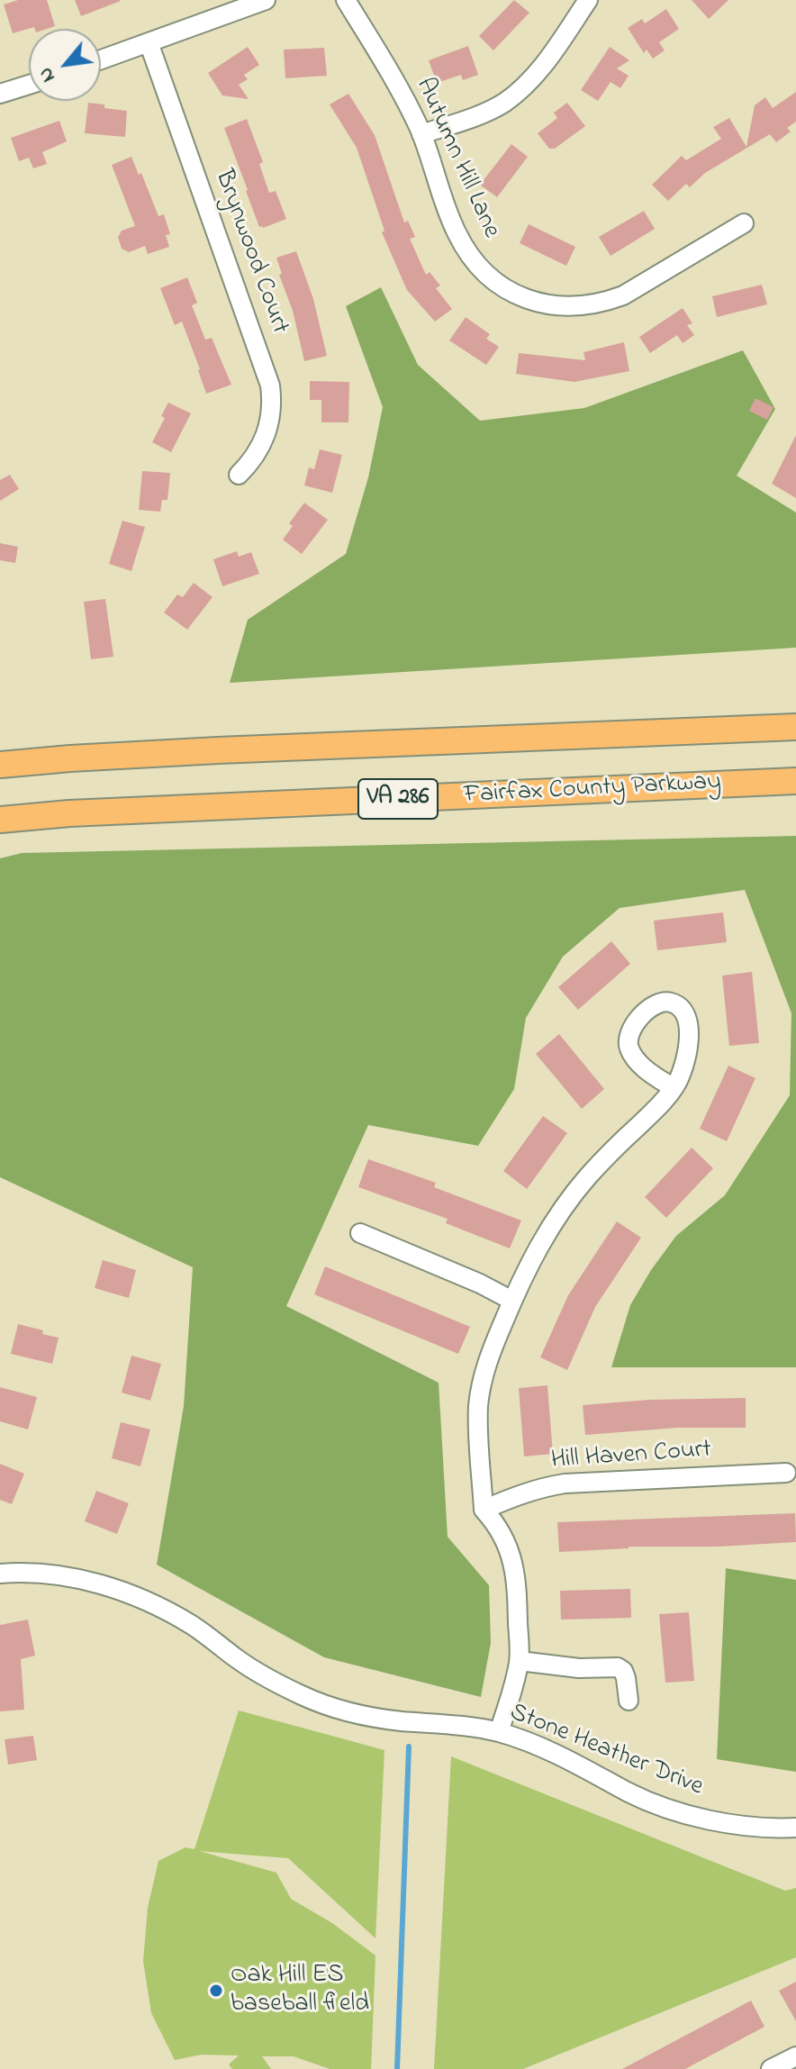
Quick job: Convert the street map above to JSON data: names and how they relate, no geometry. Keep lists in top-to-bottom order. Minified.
{"streets":{"highway":["Fairfax County Parkway","VA 286"],"street":["Autumn Hill Lane","Brynwood Court","Hill Haven Court","Stone Heather Drive"]},"places":["Oak Hill ES baseball field"],"north":"bottom left"}
